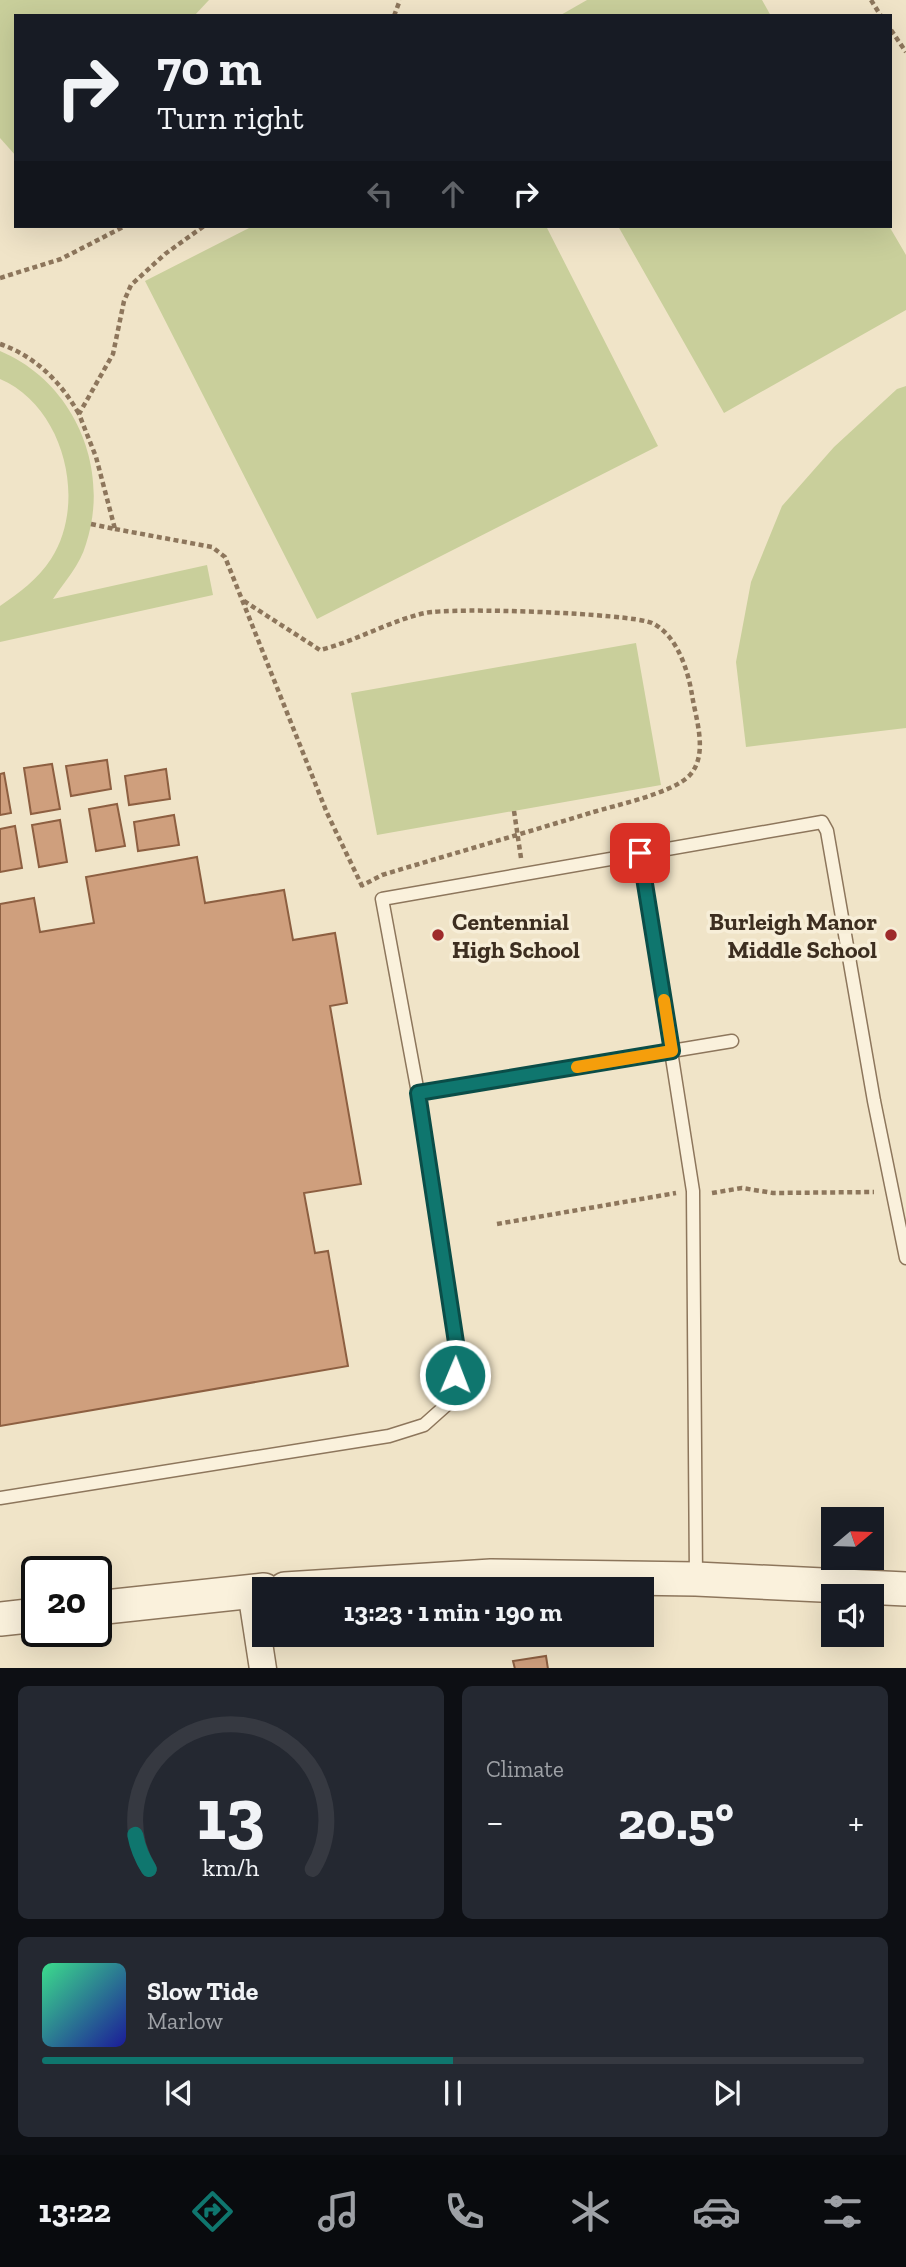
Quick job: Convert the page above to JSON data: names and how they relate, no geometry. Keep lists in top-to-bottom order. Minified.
{"places":["Centennial High School","Burleigh Manor Middle School"],"north":"right","page":{"turn":["70 m","Turn right"],"limit":"20","trip":"13:23 · 1 min · 190 m","tile":"Climate","heat":["−","20.5°","+"],"song":["Slow Tide","Marlow"],"tabs":"13:22","gauge":["13","km/h"]}}
